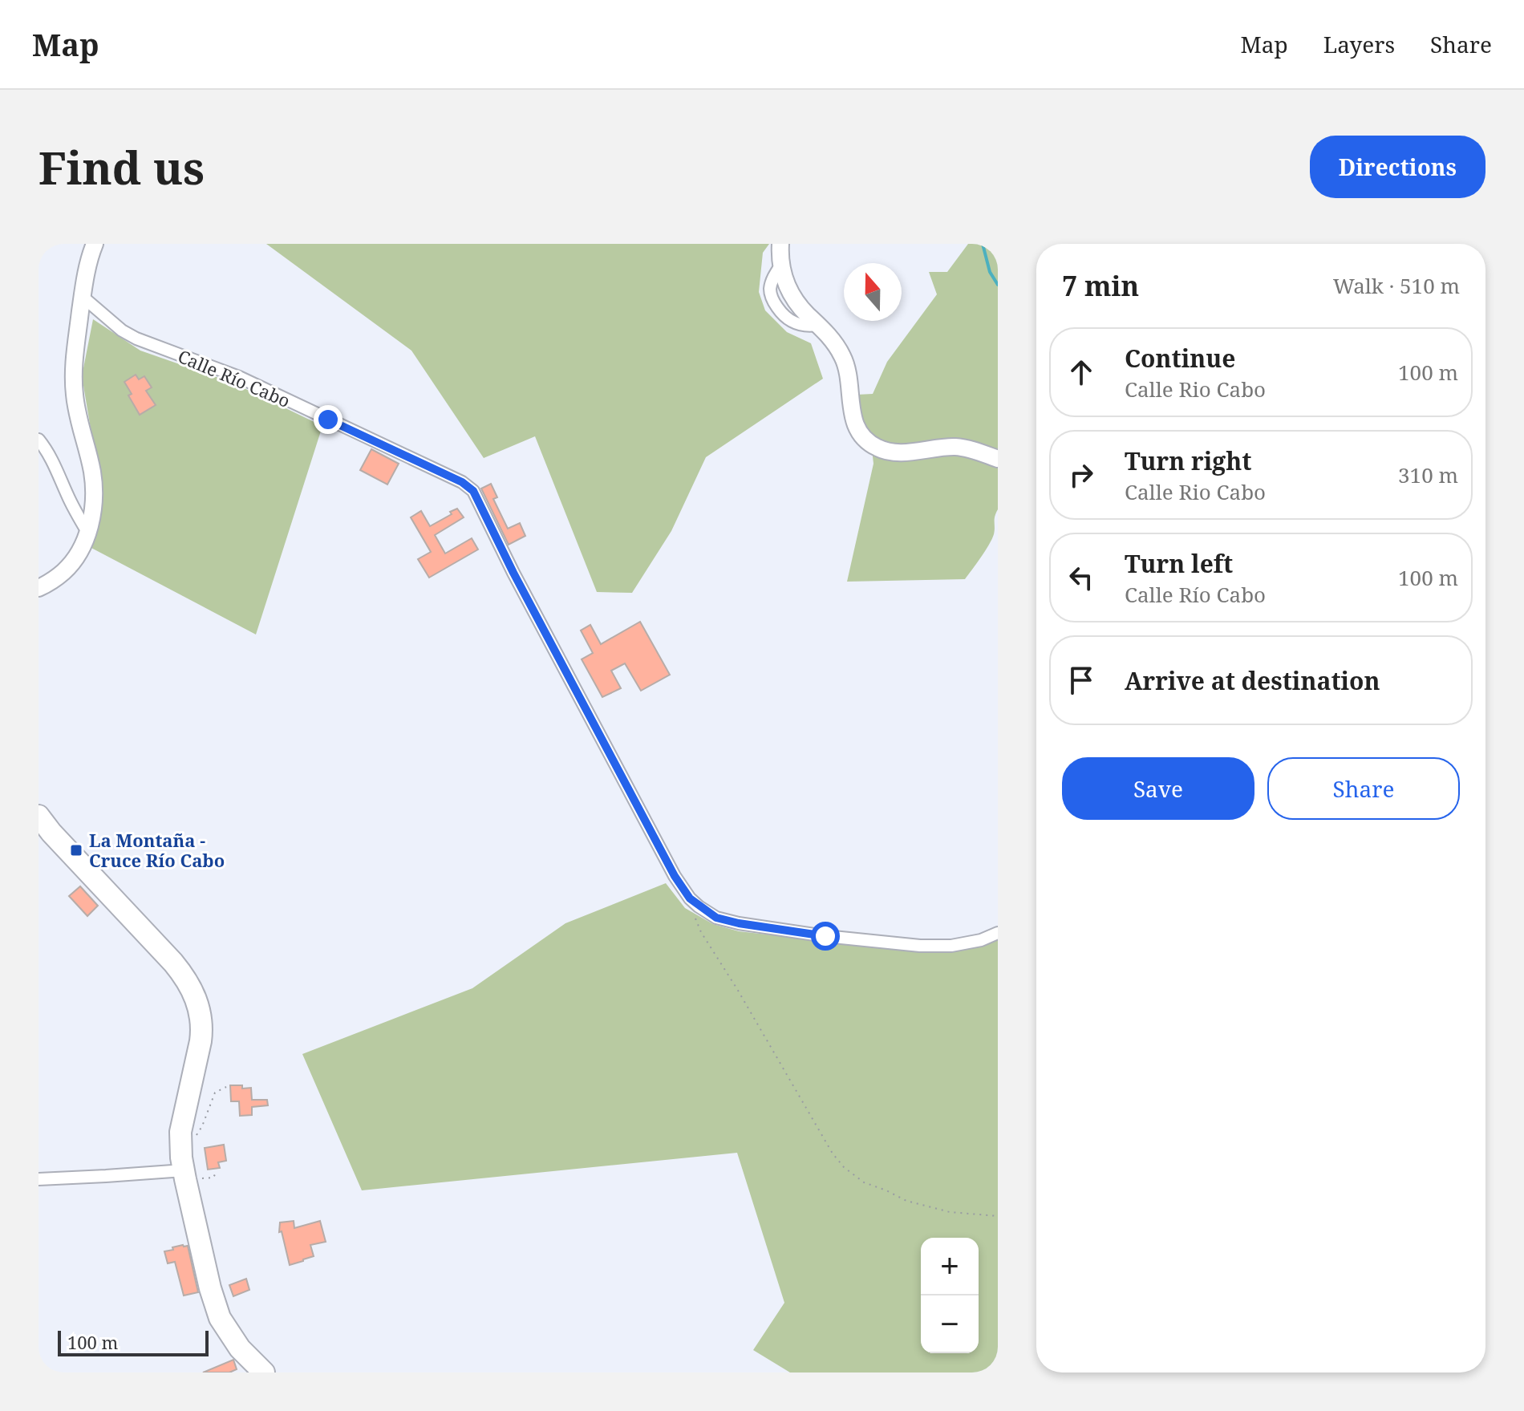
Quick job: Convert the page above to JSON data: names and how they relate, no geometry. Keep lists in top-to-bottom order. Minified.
{"streets":{"street":["Calle Río Cabo"]},"places":{"transit":["La Montaña - Cruce Río Cabo"]},"scale_bar":"100 m","north":"top","page":{"header":"Map","nav":["Map","Layers","Share"],"buttons":["Directions",["Save","Share"]],"title":"Find us","heading":["7 min","Walk · 510 m"],"list":[["Continue","Calle Rio Cabo","100 m"],["Turn right","Calle Rio Cabo","310 m"],["Turn left","Calle Río Cabo","100 m"],"Arrive at destination"],"map_buttons":["+","−"],"scale":"100 m"}}
